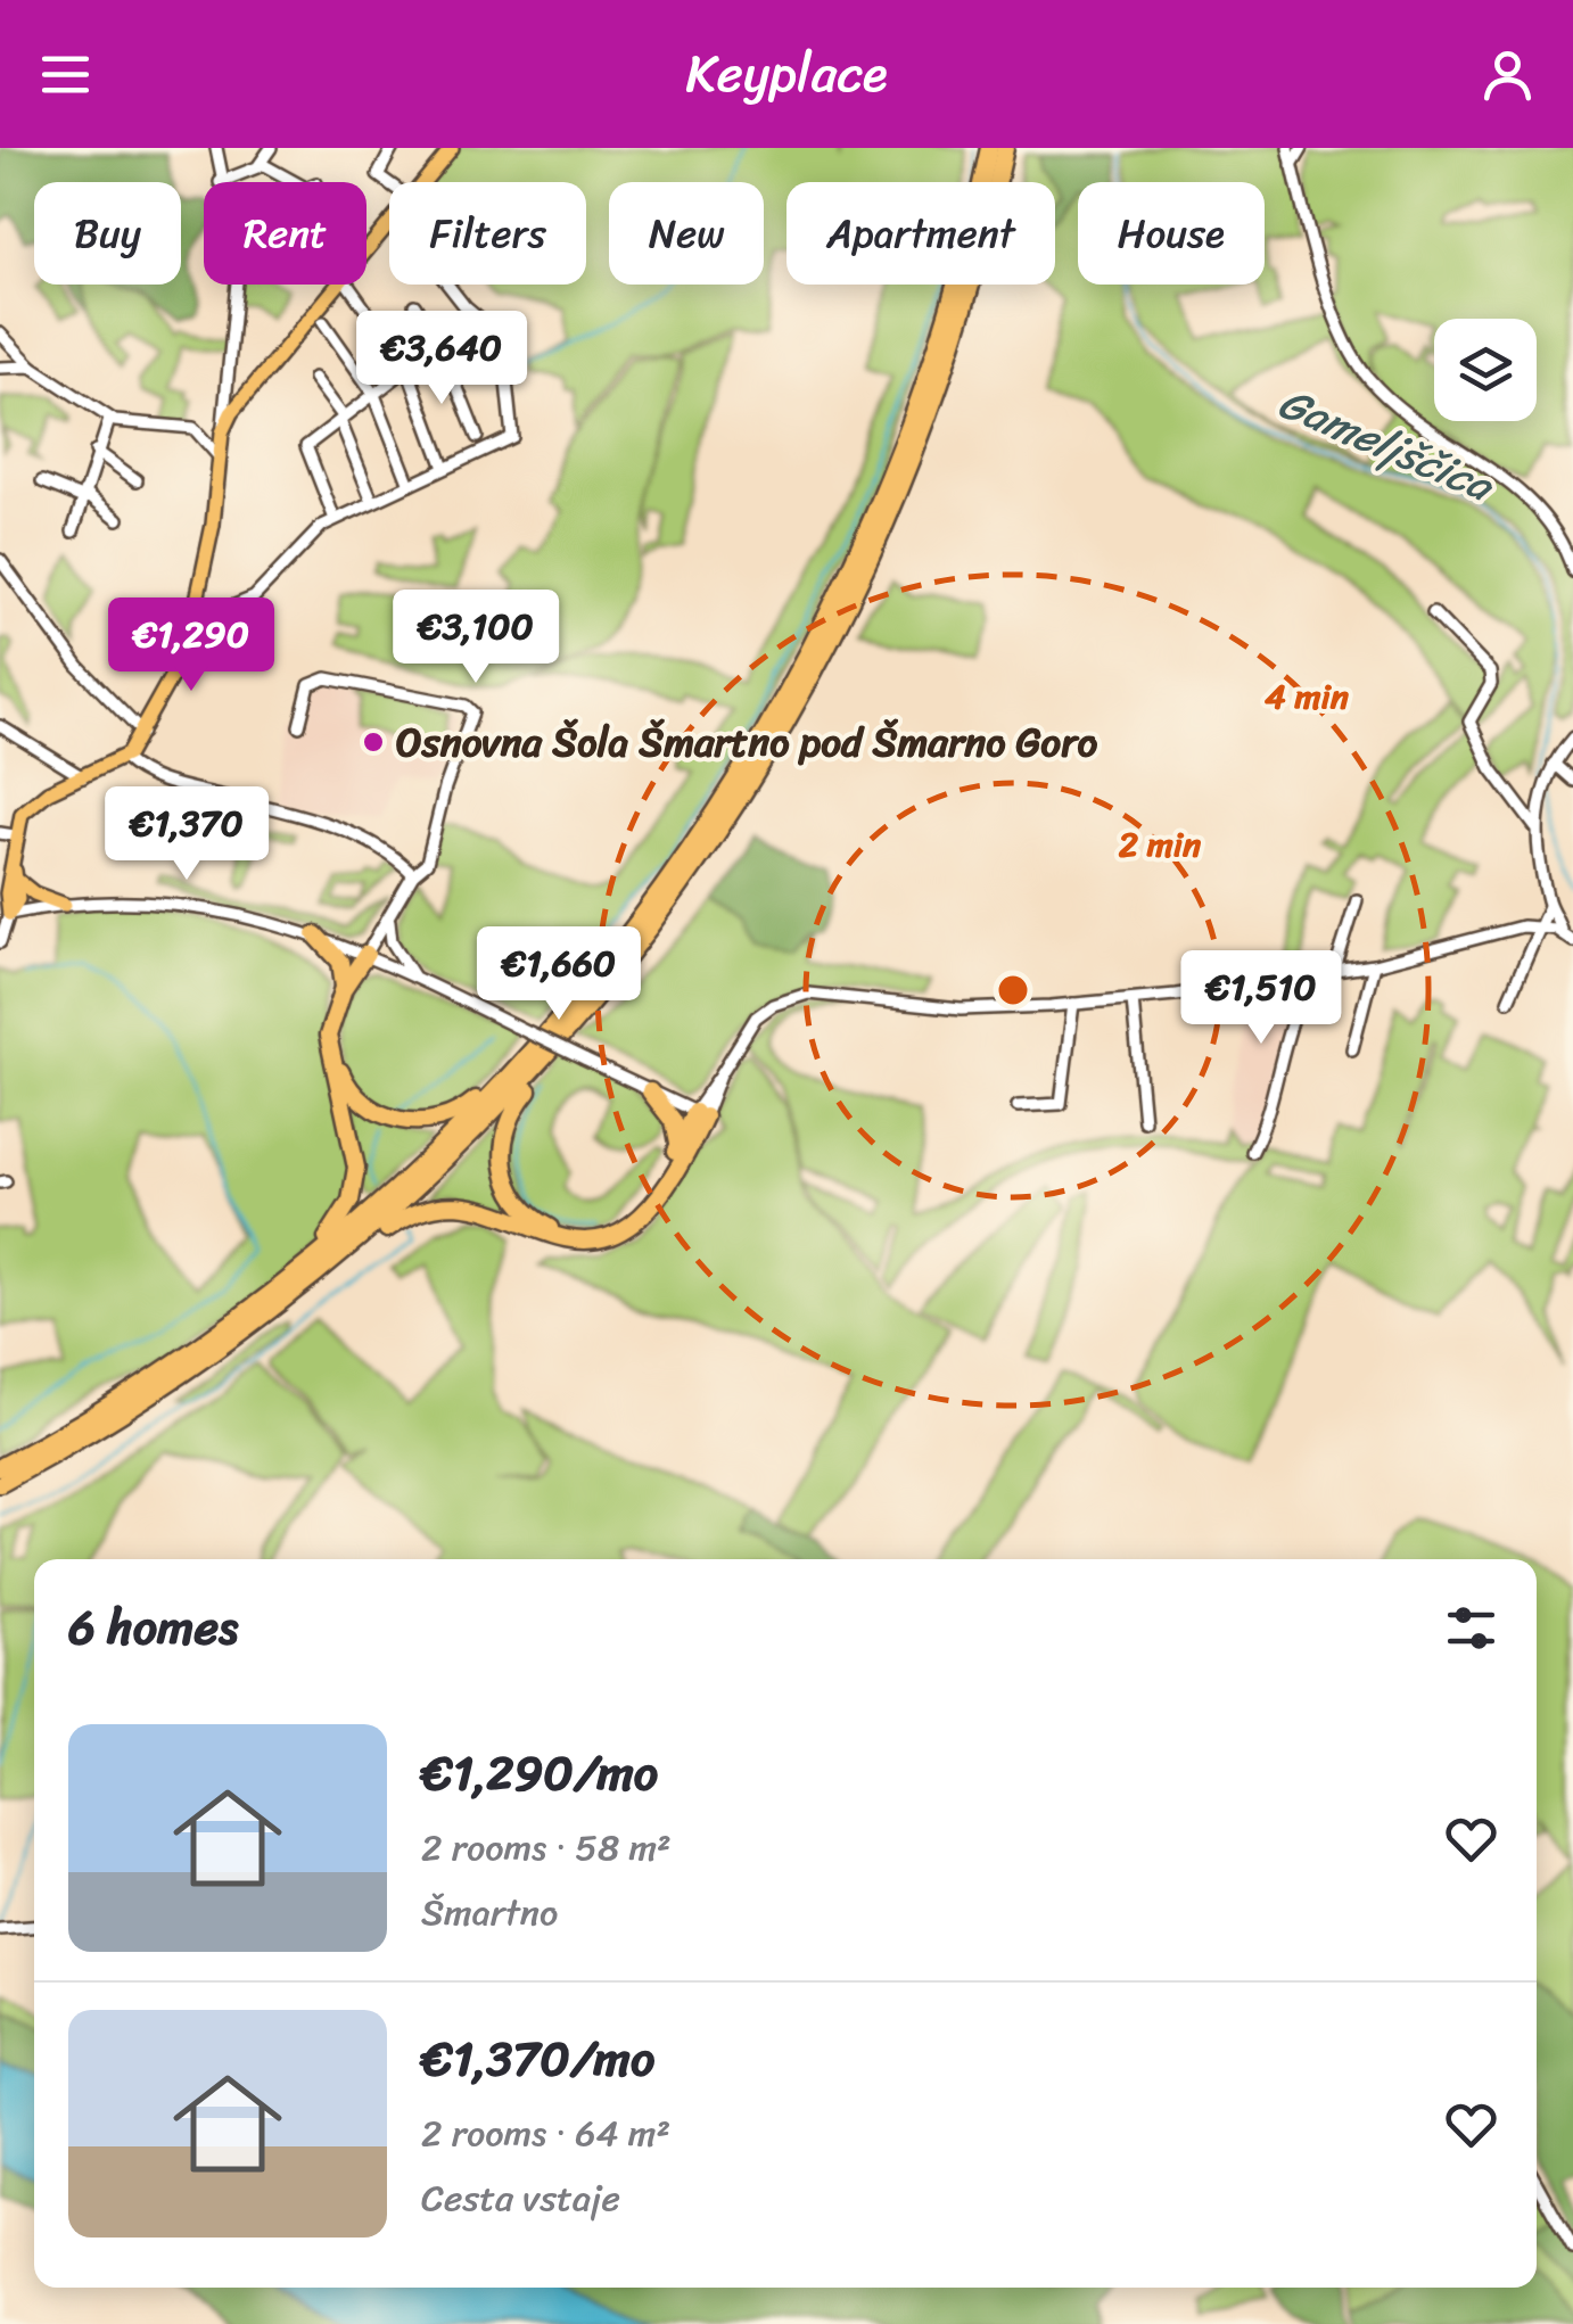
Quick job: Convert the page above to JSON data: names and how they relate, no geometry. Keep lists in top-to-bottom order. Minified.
{"water":["Gameljščica"],"places":["Osnovna Šola Šmartno pod Šmarno Goro"],"page":{"header":"Keyplace","chip":["Buy","Rent","Filters","New","Apartment","House"],"price":["€3,640","€3,100","€1,290","€1,370","€1,660","€1,510"],"heading":"6 homes","list":[{"name":"€1,290/mo","note":"2 rooms · 58 m² · Šmartno"},{"name":"€1,370/mo","note":"2 rooms · 64 m² · Cesta vstaje"}]},"rings":["4 min","2 min"]}
